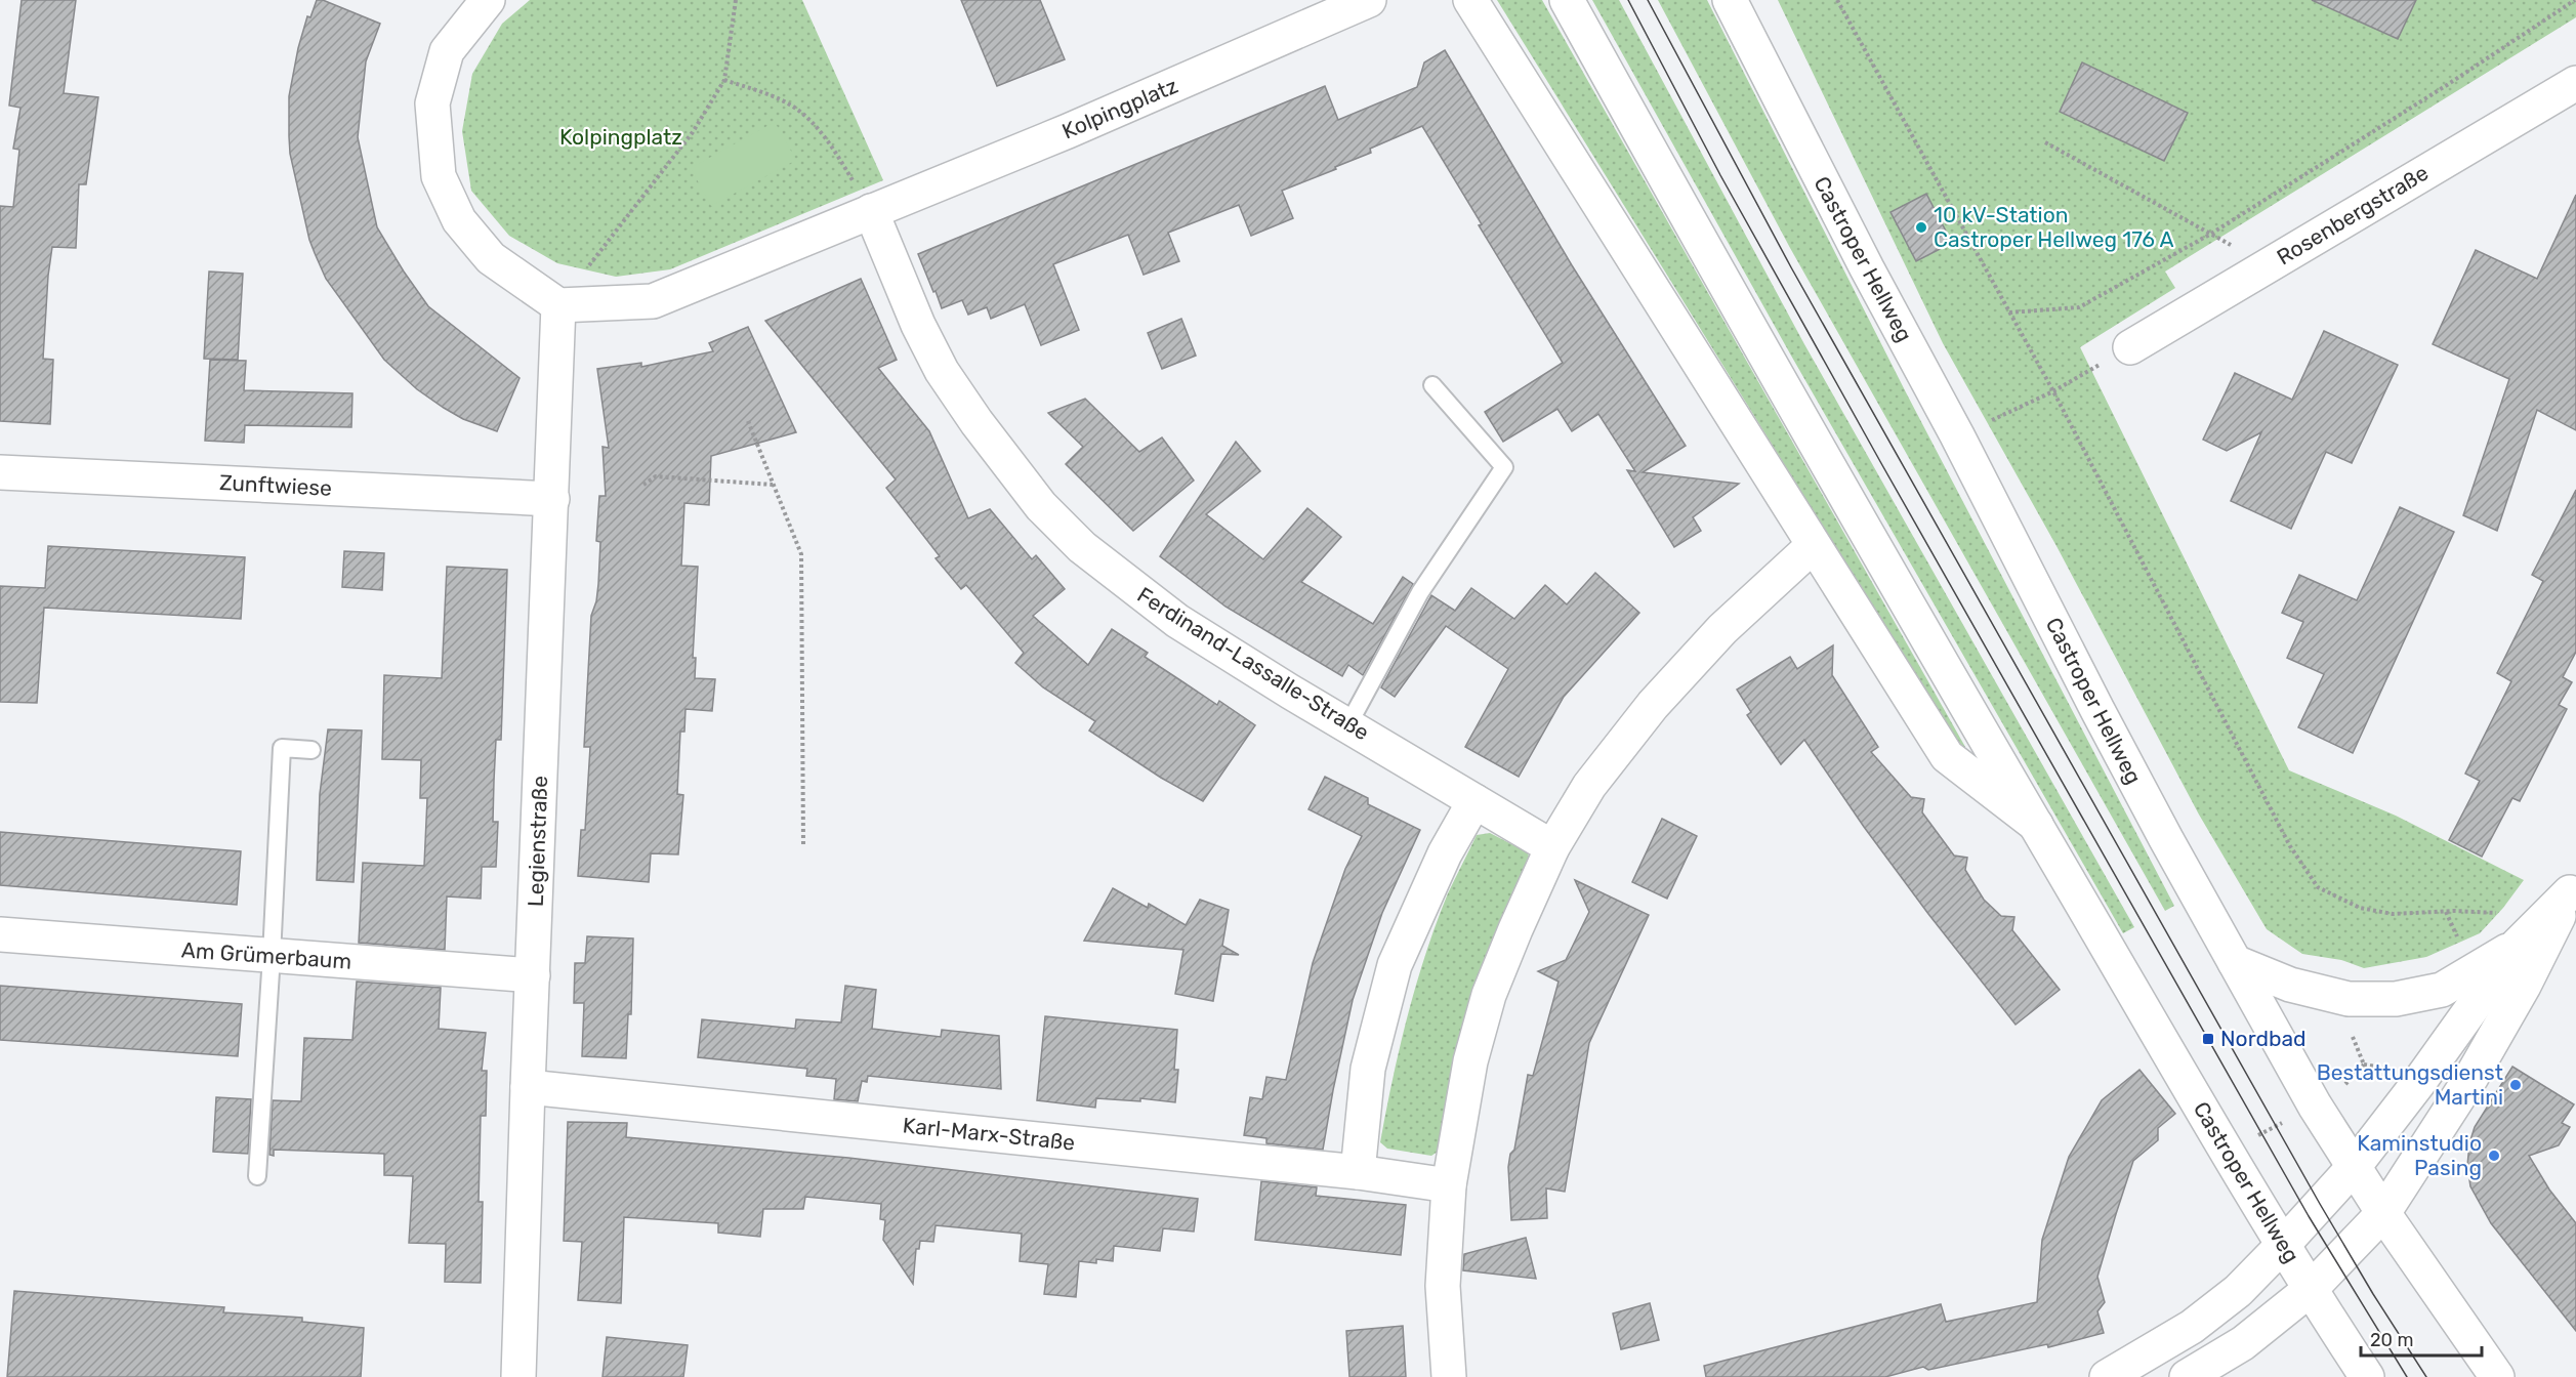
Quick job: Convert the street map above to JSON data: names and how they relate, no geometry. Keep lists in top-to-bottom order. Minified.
{"streets":{"street":["Kolpingplatz","Rosenbergstraße","Castroper Hellweg","Zunftwiese","Ferdinand-Lassalle-Straße","Legienstraße","Am Grümerbaum","Karl-Marx-Straße"]},"crossings":[["Kolpingplatz","Ferdinand-Lassalle-Straße"],["Kolpingplatz","Legienstraße"],["Zunftwiese","Legienstraße"],["Legienstraße","Am Grümerbaum"],["Legienstraße","Karl-Marx-Straße"]],"parks":["Kolpingplatz"],"places":{"other":["10 kV-Station Castroper Hellweg 176 A","Bestattungsdienst Martini","Kaminstudio Pasing"],"transit":["Nordbad"]},"scale_bar":"20 m"}
